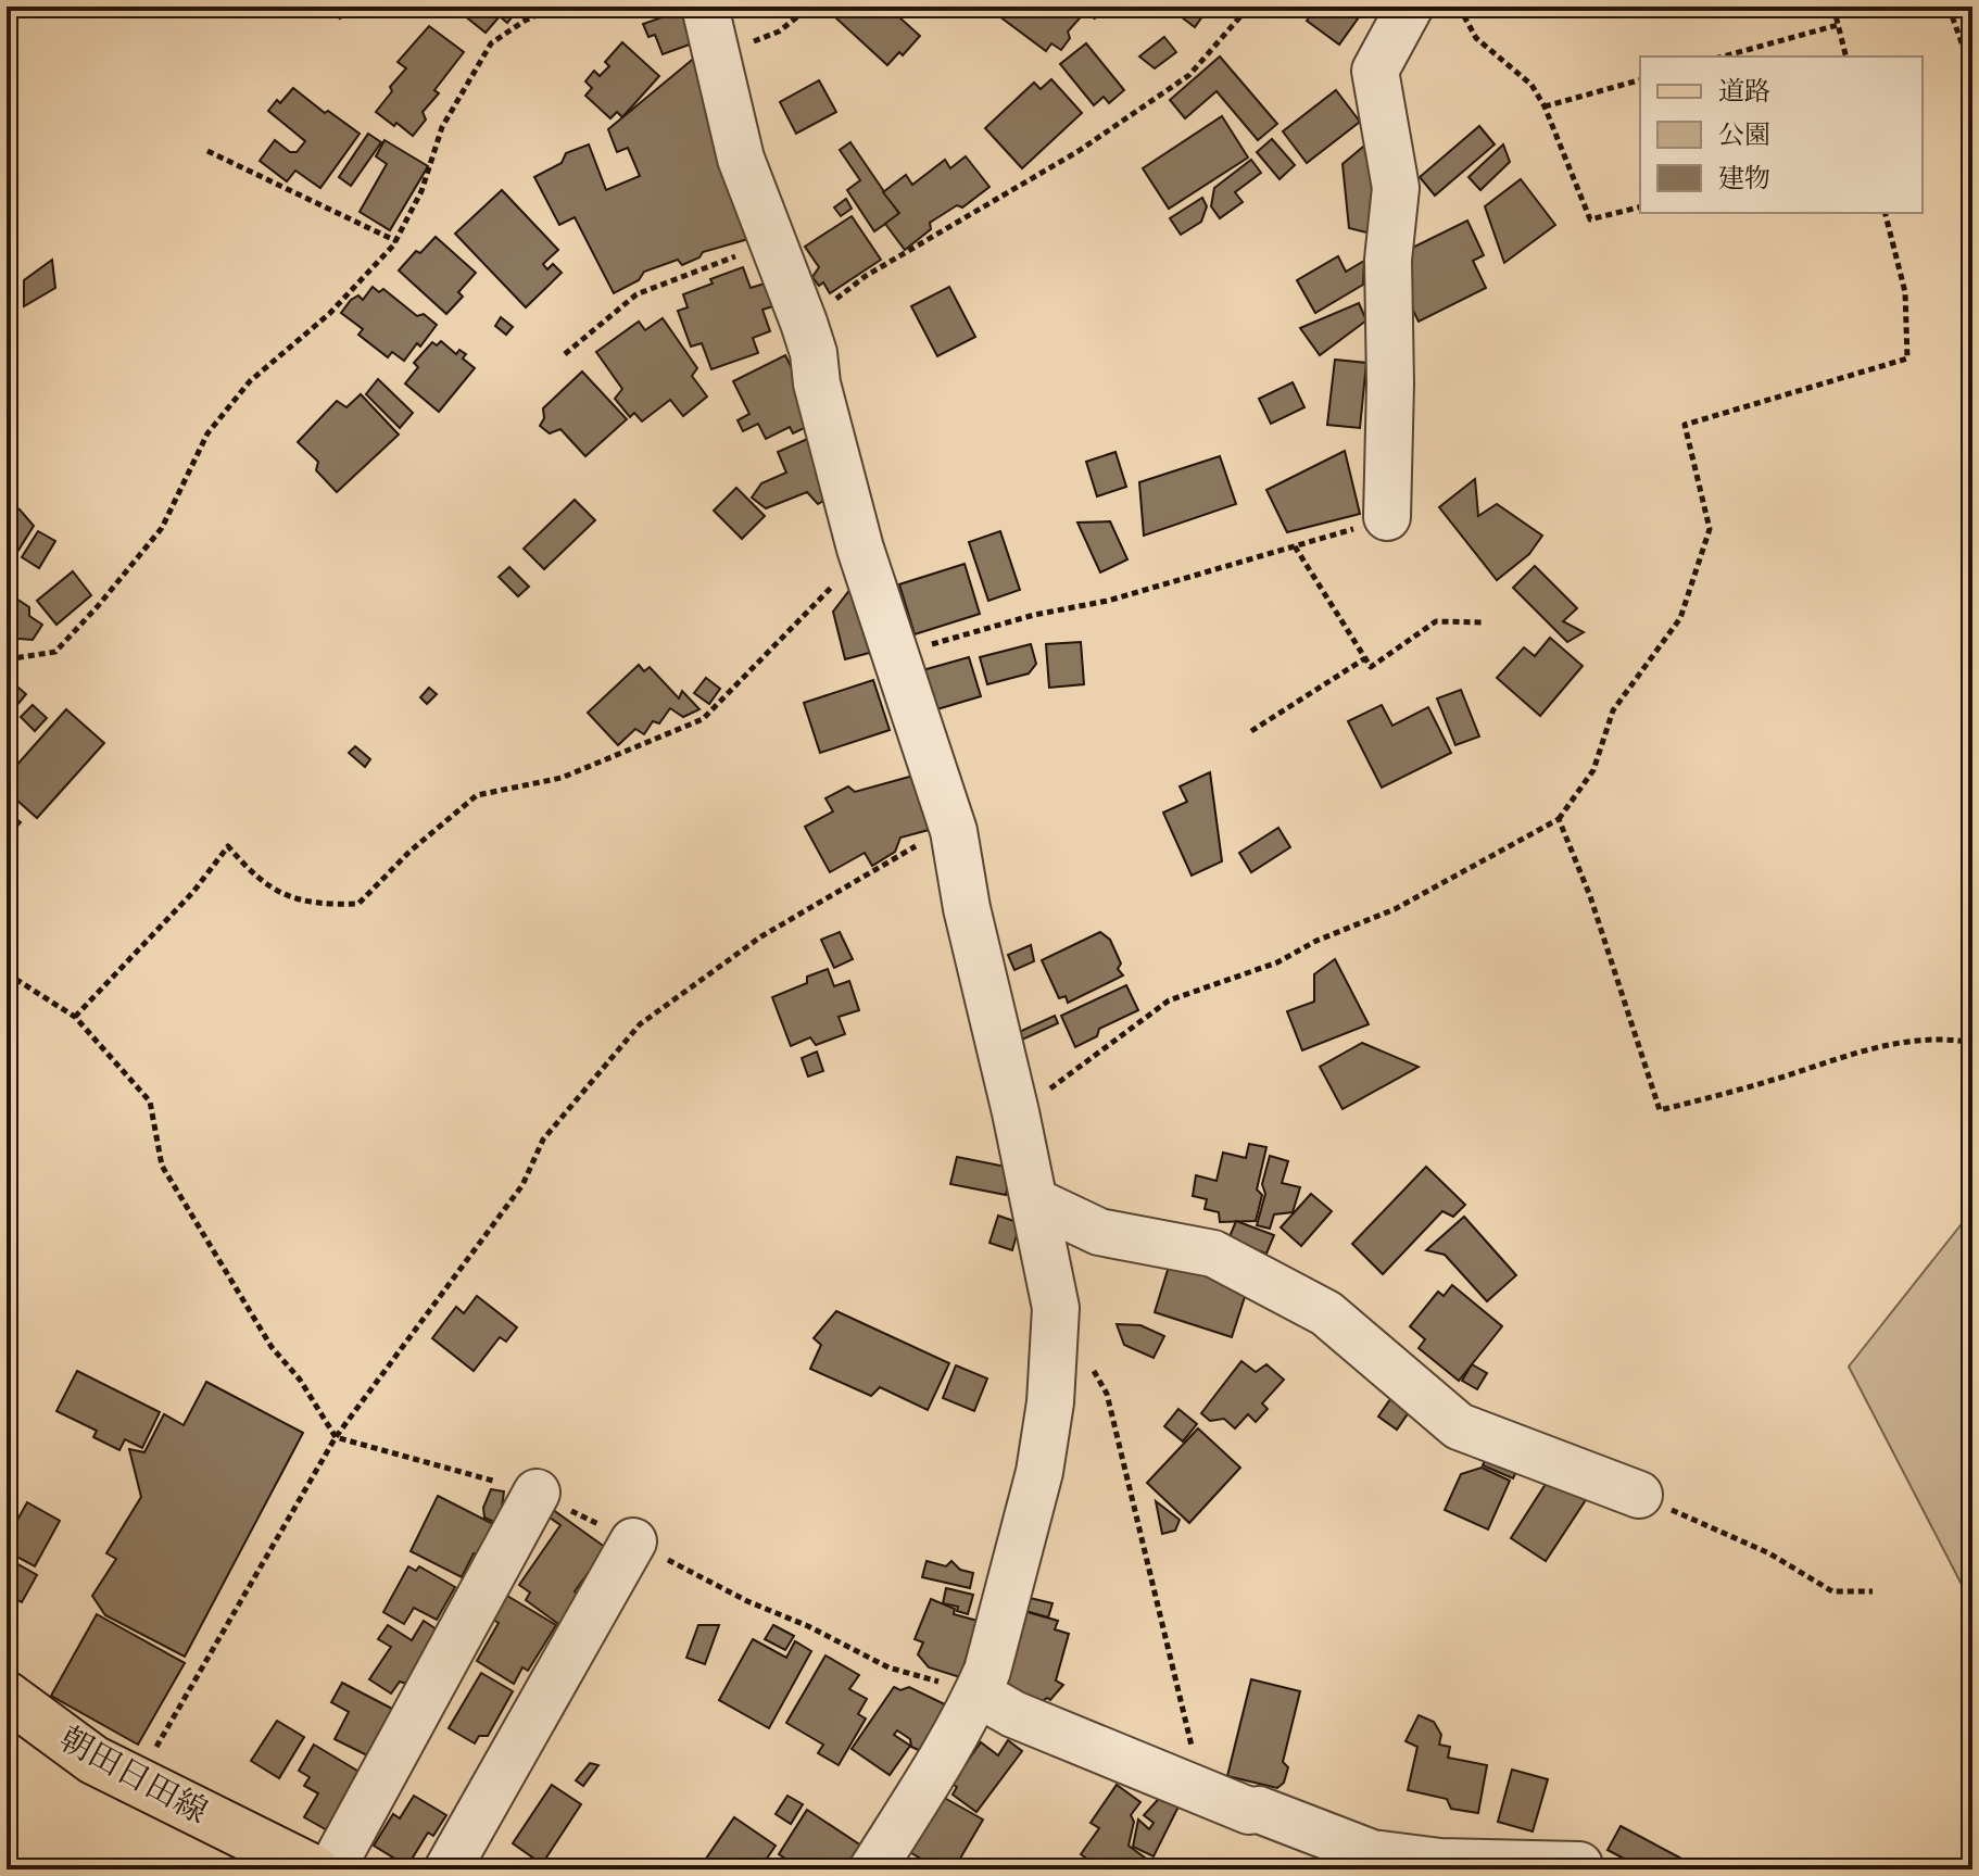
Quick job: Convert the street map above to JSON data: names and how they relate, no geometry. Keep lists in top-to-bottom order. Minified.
{"streets":{"main road":["朝田日田線"]},"legend":["道路","公園","建物"]}
